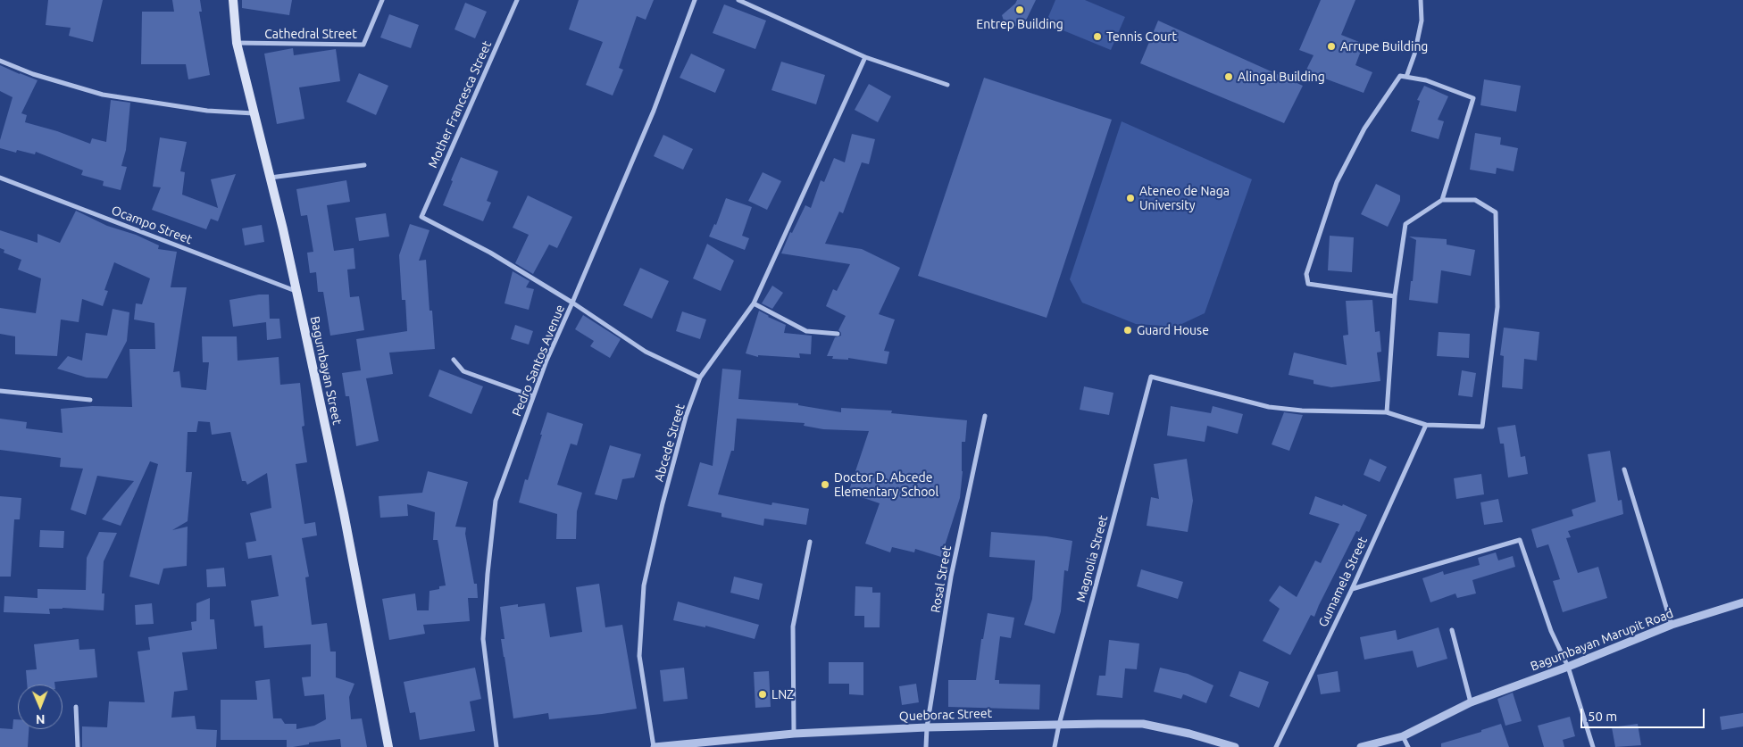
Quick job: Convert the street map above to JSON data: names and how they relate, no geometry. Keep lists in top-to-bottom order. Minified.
{"streets":{"main road":["Bagumbayan Street"],"street":["Cathedral Street","Mother Francesca Street","Ocampo Street","Pedro Santos Avenue","Abcede Street","Magnolia Street","Rosal Street","Gumamela Street","Bagumbayan Marupit Road","Queborac Street"]},"crossings":[["Cathedral Street","Bagumbayan Street"],["Mother Francesca Street","Pedro Santos Avenue"],["Ocampo Street","Bagumbayan Street"],["Abcede Street","Queborac Street"],["Magnolia Street","Queborac Street"],["Rosal Street","Queborac Street"]],"places":["Entrep Building","Tennis Court","Arrupe Building","Alingal Building","Ateneo de Naga University","Guard House","Doctor D. Abcede Elementary School","LNZ"],"scale_bar":"50 m","north":"bottom"}
